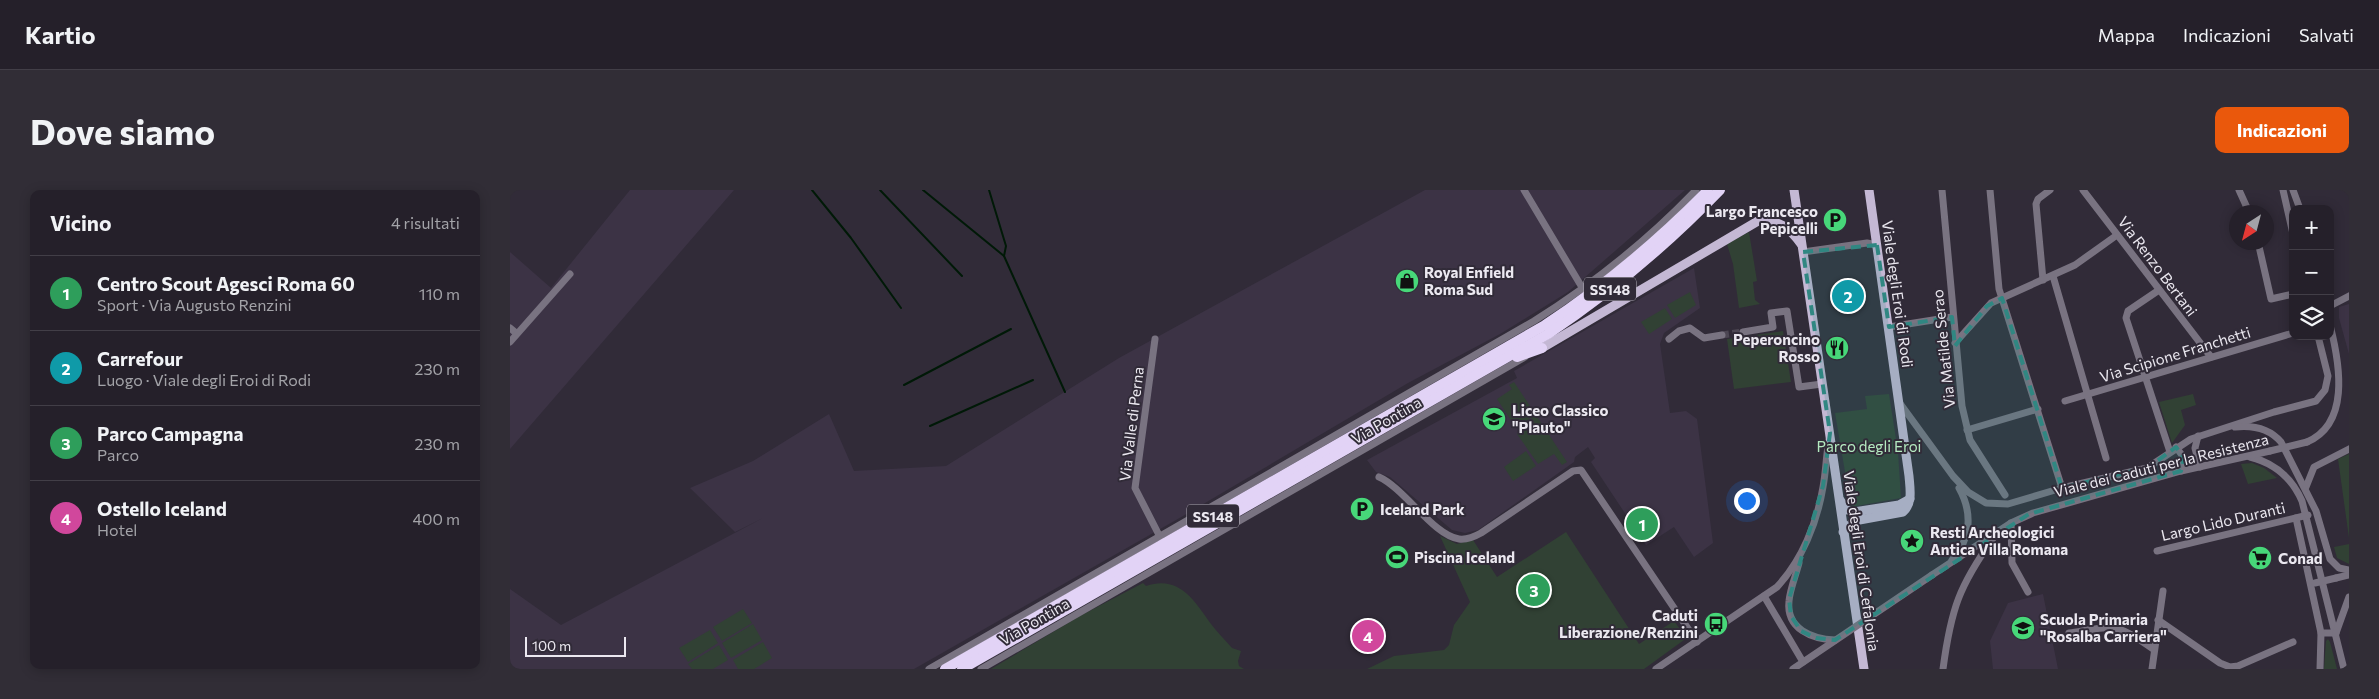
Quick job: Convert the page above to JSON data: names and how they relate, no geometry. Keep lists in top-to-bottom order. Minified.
{"streets":{"highway":["SS148","Via Pontina"],"main road":["Viale degli Eroi di Rodi","Viale degli Eroi di Cefalonia"],"street":["Via Renzo Bertani","Via Matilde Serao","Via Scipione Franchetti","Via Valle di Perna","Viale dei Caduti per la Resistenza","Largo Lido Duranti"]},"crossings":[["Via Renzo Bertani","Via Scipione Franchetti"],["SS148","Via Pontina"],["Viale degli Eroi di Rodi","Viale dei Caduti per la Resistenza"],["Via Pontina","Via Valle di Perna"],["Via Pontina","Viale degli Eroi di Cefalonia"]],"parks":["Parco degli Eroi"],"places":{"parking":["Largo Francesco Pepicelli","Iceland Park"],"shop":["Royal Enfield Roma Sud"],"restaurant":["Peperoncino Rosso"],"school or university":["Liceo Classico \"Plauto\"","Scuola Primaria \"Rosalba Carriera\""],"place":["Resti Archeologici Antica Villa Romana"],"sports":["Piscina Iceland"],"supermarket":["Conad"],"bus stop":["Caduti Liberazione/Renzini"]},"scale_bar":"100 m","north":"bottom left","page":{"header":"Kartio","nav":["Mappa","Indicazioni","Salvati"],"buttons":"Indicazioni","title":"Dove siamo","heading":["Vicino","4 risultati"],"map_buttons":["+","−"],"list":[{"mark":"1","name":"Centro Scout Agesci Roma 60","note":"Sport · Via Augusto Renzini","value":"110 m"},{"mark":"2","name":"Carrefour","note":"Luogo · Viale degli Eroi di Rodi","value":"230 m"},{"mark":"3","name":"Parco Campagna","note":"Parco","value":"230 m"},{"mark":"4","name":"Ostello Iceland","note":"Hotel","value":"400 m"}],"pins":["2","1","3","4"],"scale":"100 m"}}
